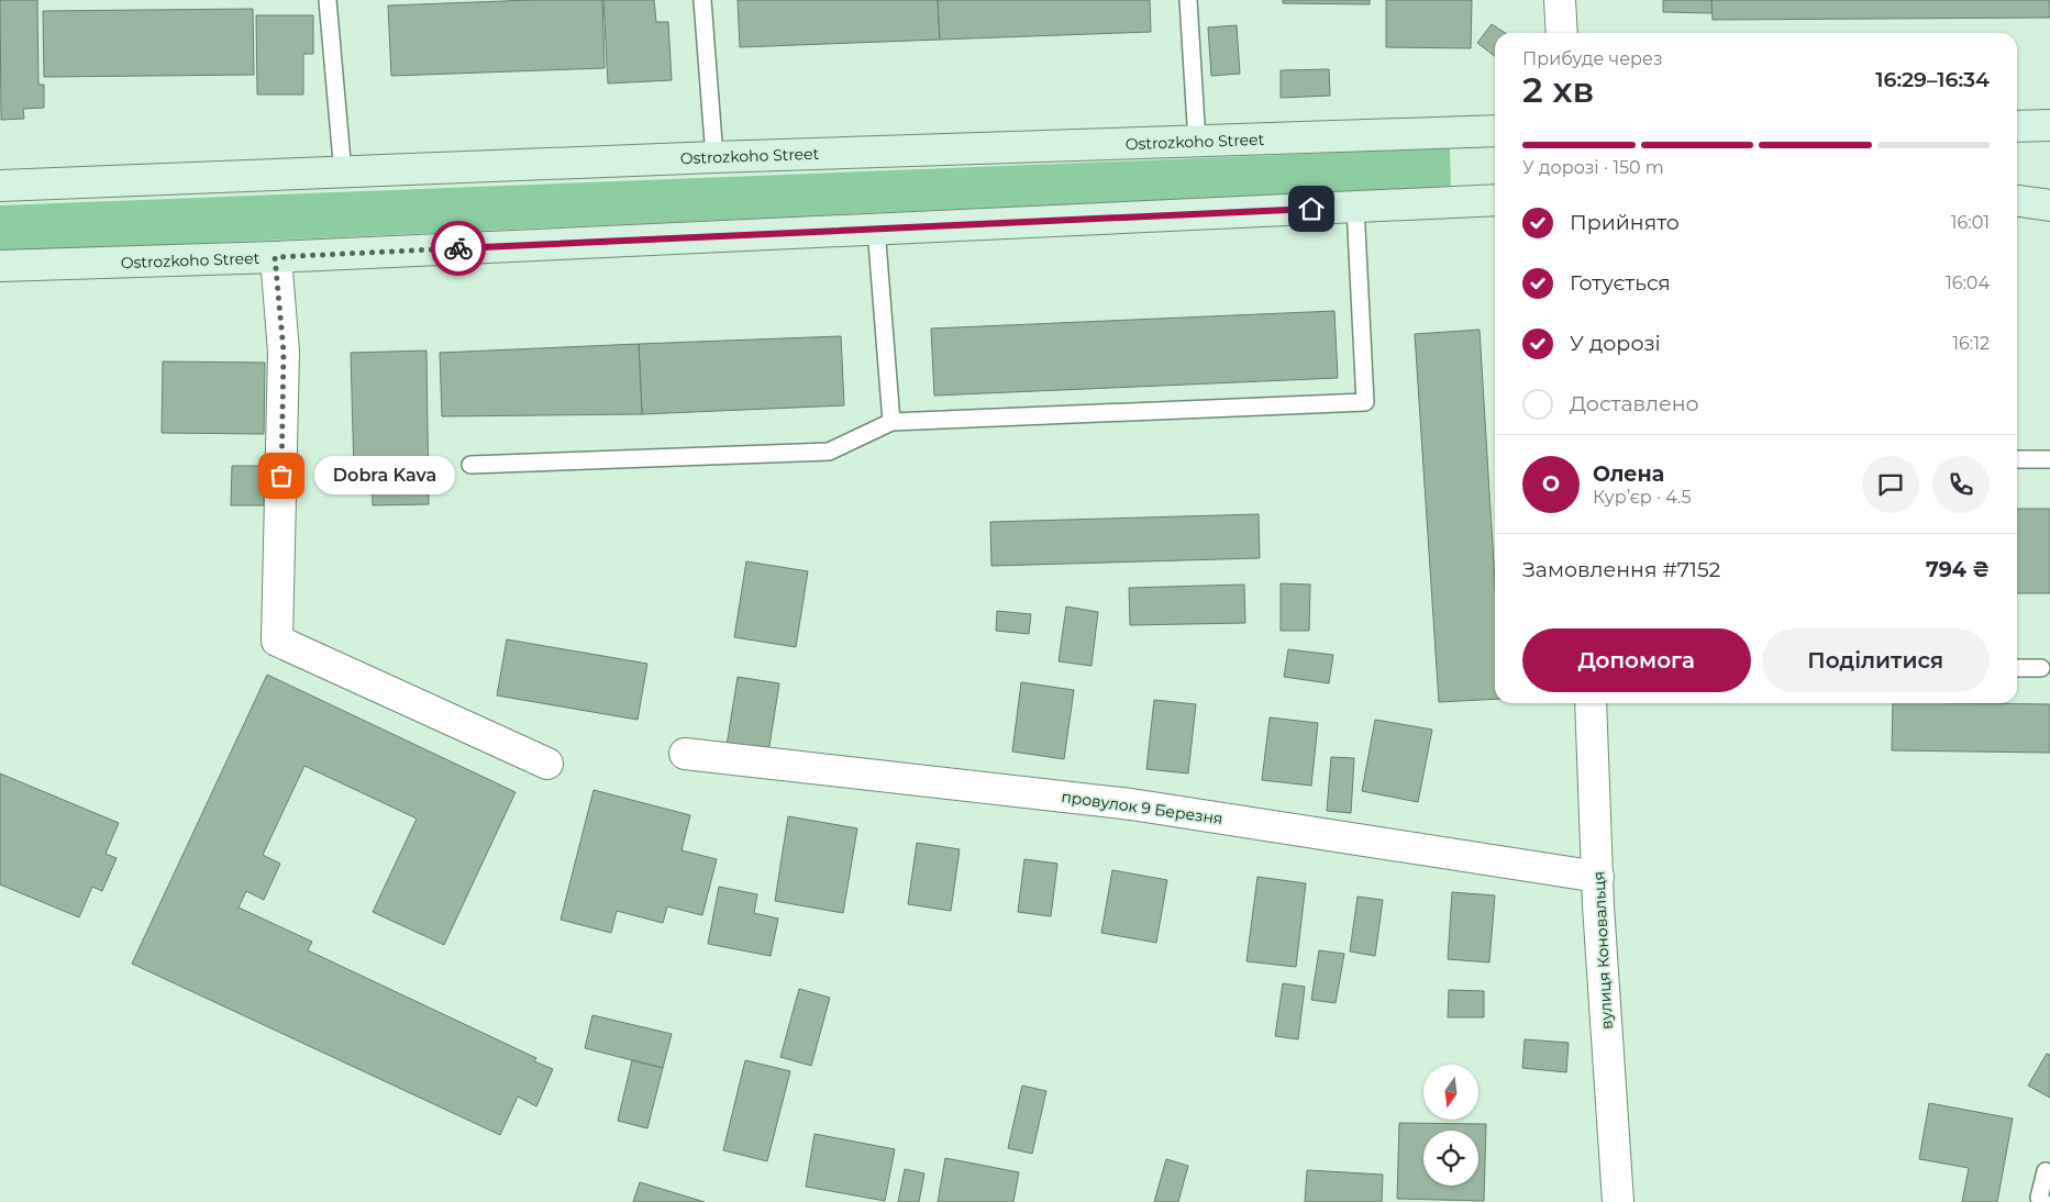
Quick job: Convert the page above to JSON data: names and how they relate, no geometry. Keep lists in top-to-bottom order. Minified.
{"streets":{"main road":["Ostrozkoho Street"],"street":["провулок 9 Березня","вулиця Коновальця"]},"crossings":[["провулок 9 Березня","вулиця Коновальця"]],"places":["Dobra Kava"],"north":"bottom","page":{"heading":["2 хв","Прибуде через","16:29–16:34"],"panel":["Олена","Кур’єр · 4.5","Замовлення #7152","794 ₴"],"bar":"У дорозі · 150 m","list":[["Прийнято","16:01"],["Готується","16:04"],["У дорозі","16:12"],"Доставлено"],"bubble":"Dobra Kava","round":"О","buttons":["Допомога","Поділитися"]}}
